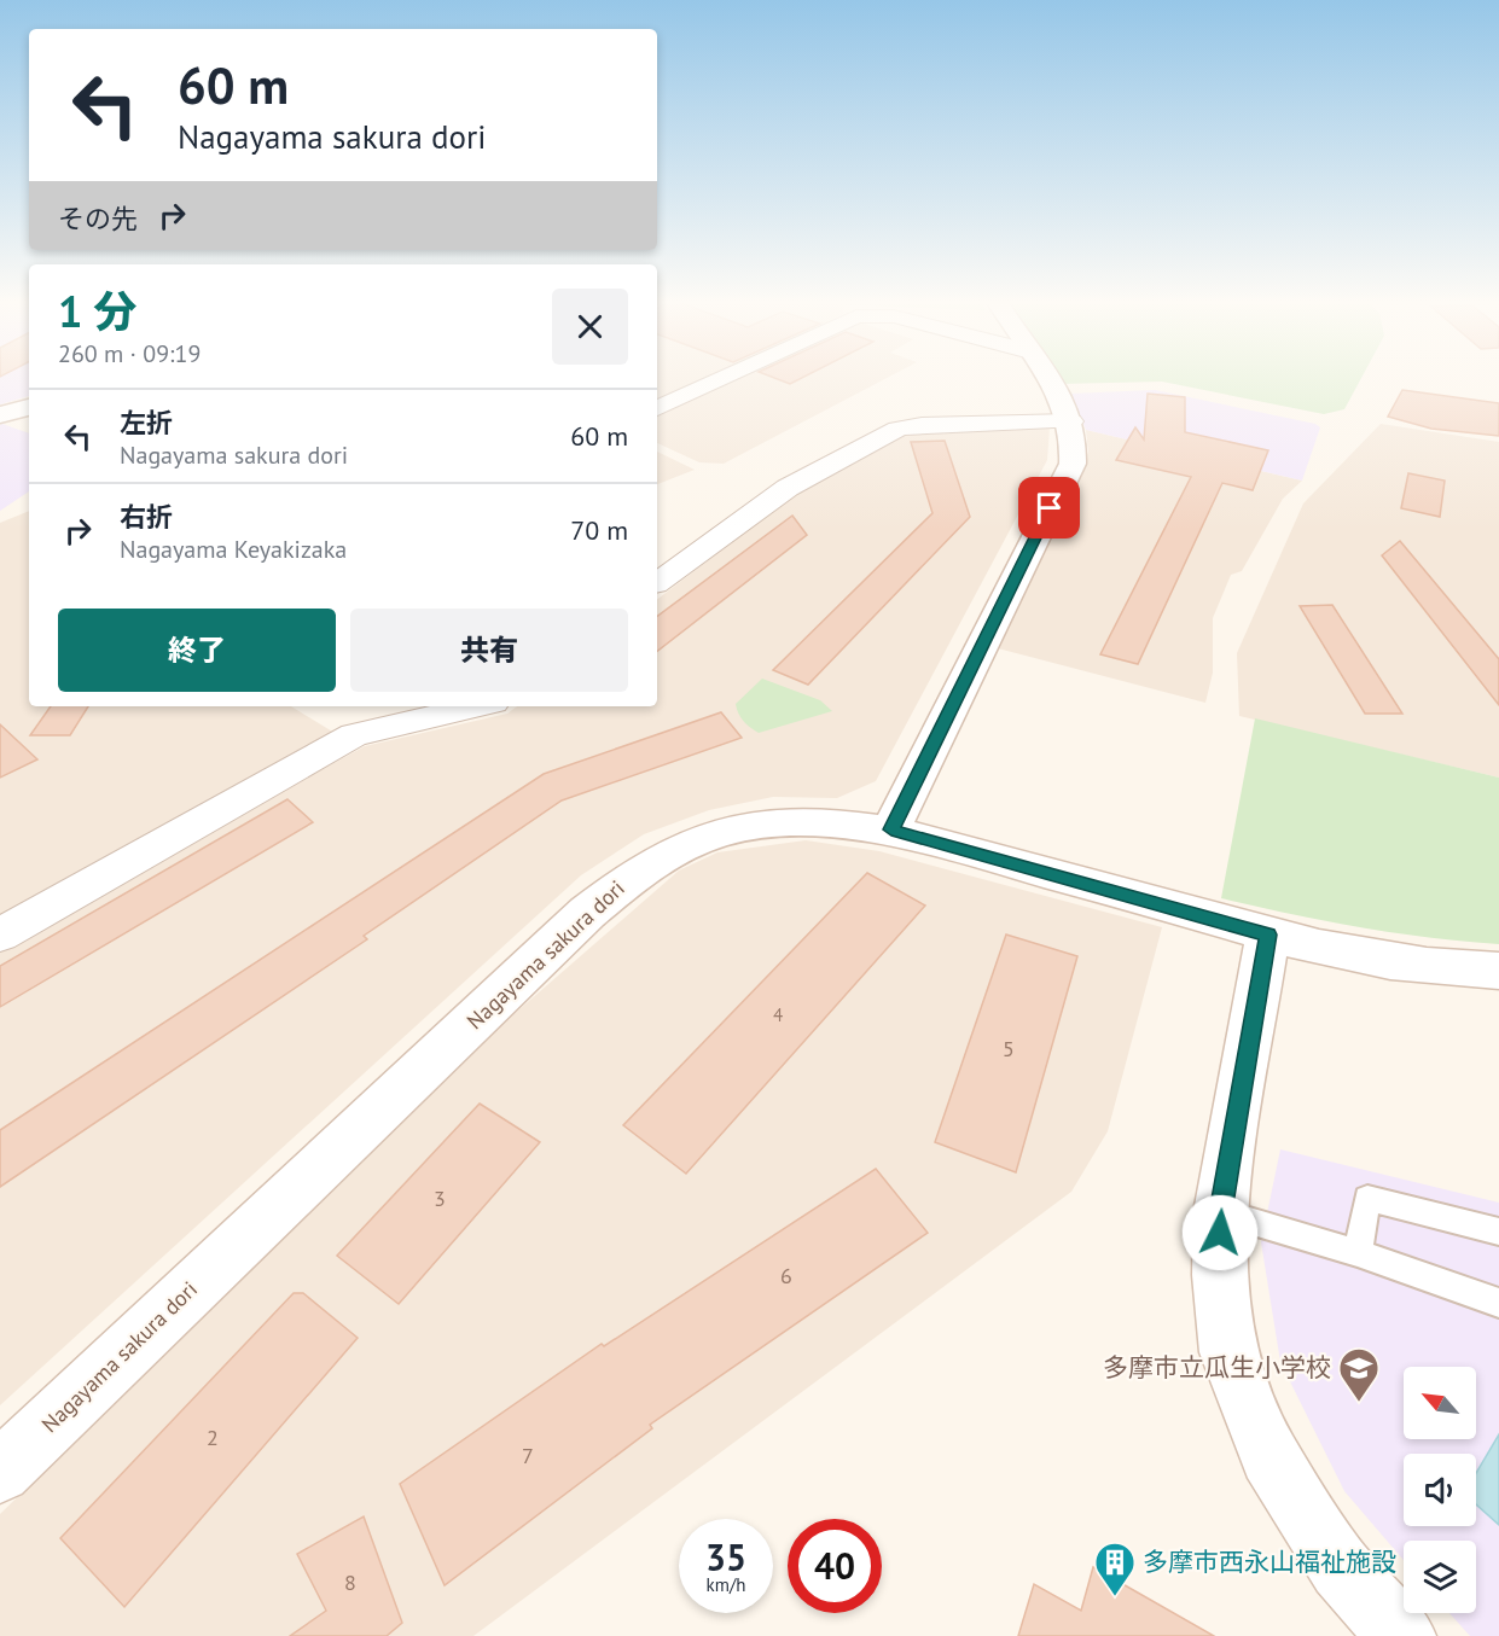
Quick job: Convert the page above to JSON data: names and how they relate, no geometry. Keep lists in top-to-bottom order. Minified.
{"streets":{"street":["Nagayama sakura dori"]},"places":{"school or university":["多摩市立瓜生小学校"],"building":["多摩市西永山福祉施設"]},"house_numbers":["4","5","3","6","2","7","8"],"north":"top left","page":{"turn":["60 m","Nagayama sakura dori"],"then":"その先","heading":["1 分","260 m · 09:19"],"list":[{"name":"左折","note":"Nagayama sakura dori","value":"60 m"},{"name":"右折","note":"Nagayama Keyakizaka","value":"70 m"}],"buttons":["終了","共有"],"speed":"35 km/h","limit":"40"}}
